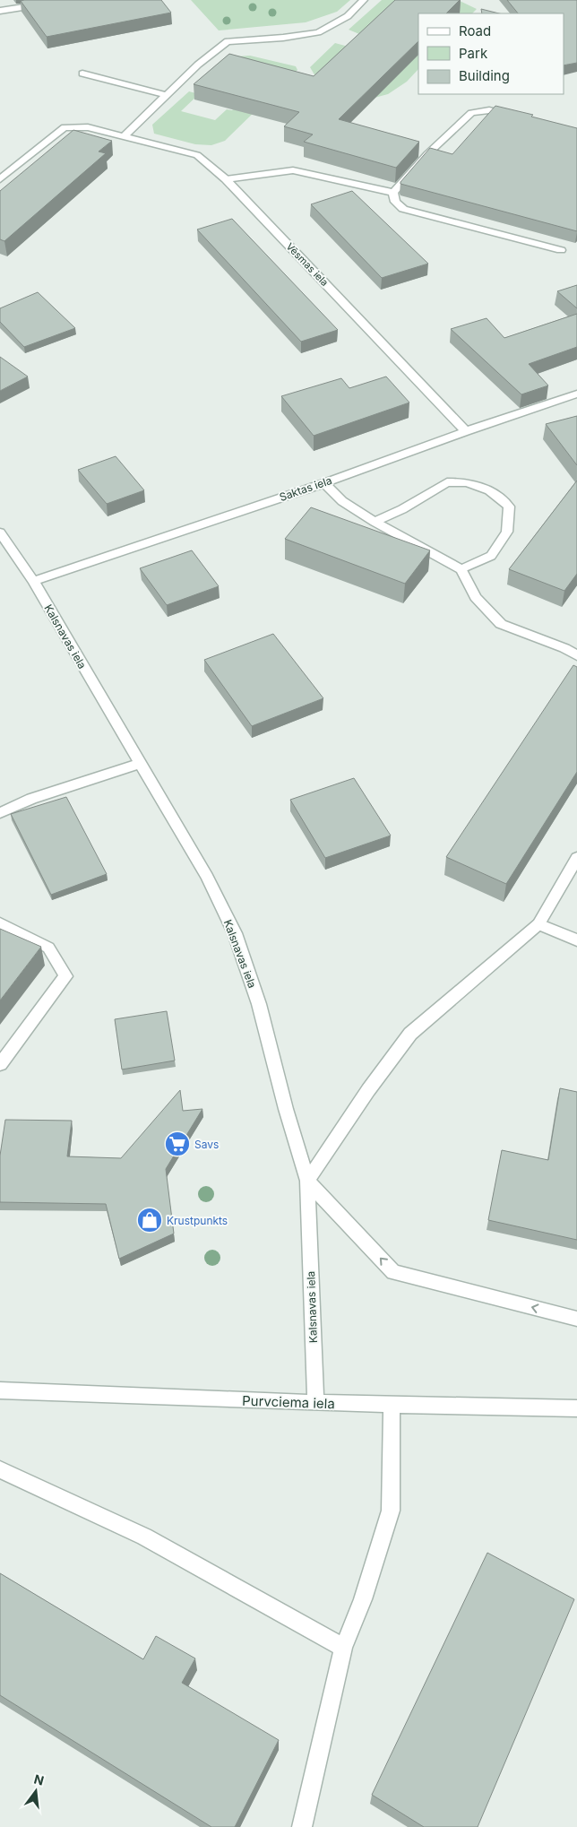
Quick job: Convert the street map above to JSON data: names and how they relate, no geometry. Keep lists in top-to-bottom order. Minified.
{"streets":{"street":["Vēsmas iela","Saktas iela","Kalsnavas iela","Purvciema iela"]},"crossings":[["Vēsmas iela","Saktas iela"],["Saktas iela","Kalsnavas iela"],["Kalsnavas iela","Purvciema iela"]],"places":{"supermarket":["Savs"],"shop":["Krustpunkts"]},"legend":["Road","Park","Building"],"north":"top"}
